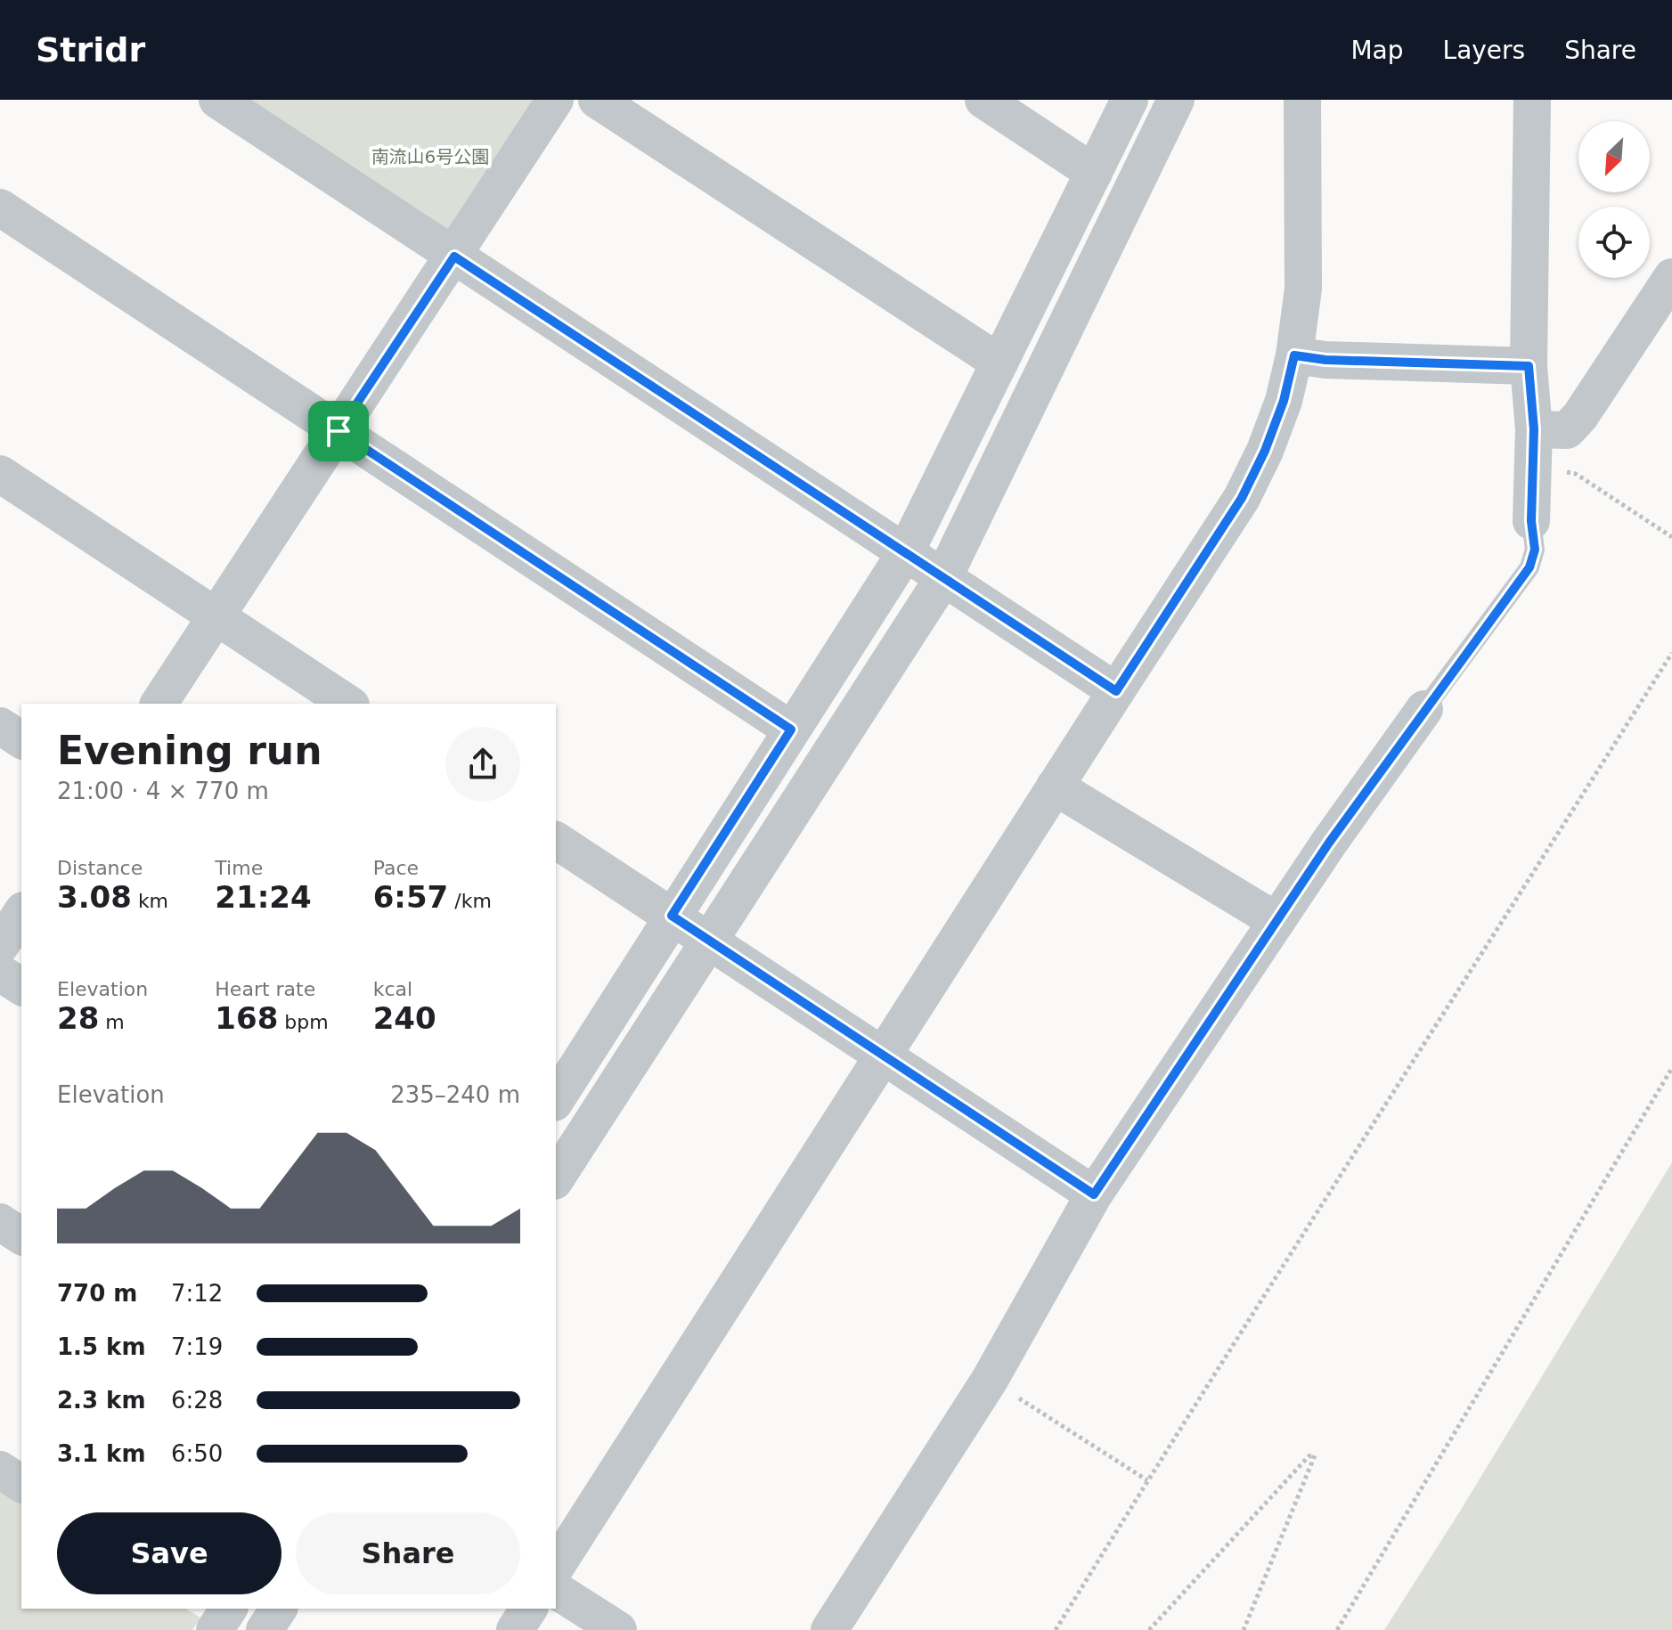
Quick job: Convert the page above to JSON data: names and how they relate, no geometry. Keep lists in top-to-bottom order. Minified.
{"parks":["南流山6号公園"],"north":"bottom left","page":{"header":"Stridr","nav":["Map","Layers","Share"],"heading":["Evening run","21:00 · 4 × 770 m"],"stats":[["Distance","3.08 km"],["Time","21:24"],["Pace","6:57 /km"],["Elevation","28 m"],["Heart rate","168 bpm"],["kcal","240"]],"chart":["Elevation","235–240 m"],"list":[{"name":"770 m","note":"7:12"},{"name":"1.5 km","note":"7:19"},{"name":"2.3 km","note":"6:28"},{"name":"3.1 km","note":"6:50"}],"buttons":["Save","Share"]}}
